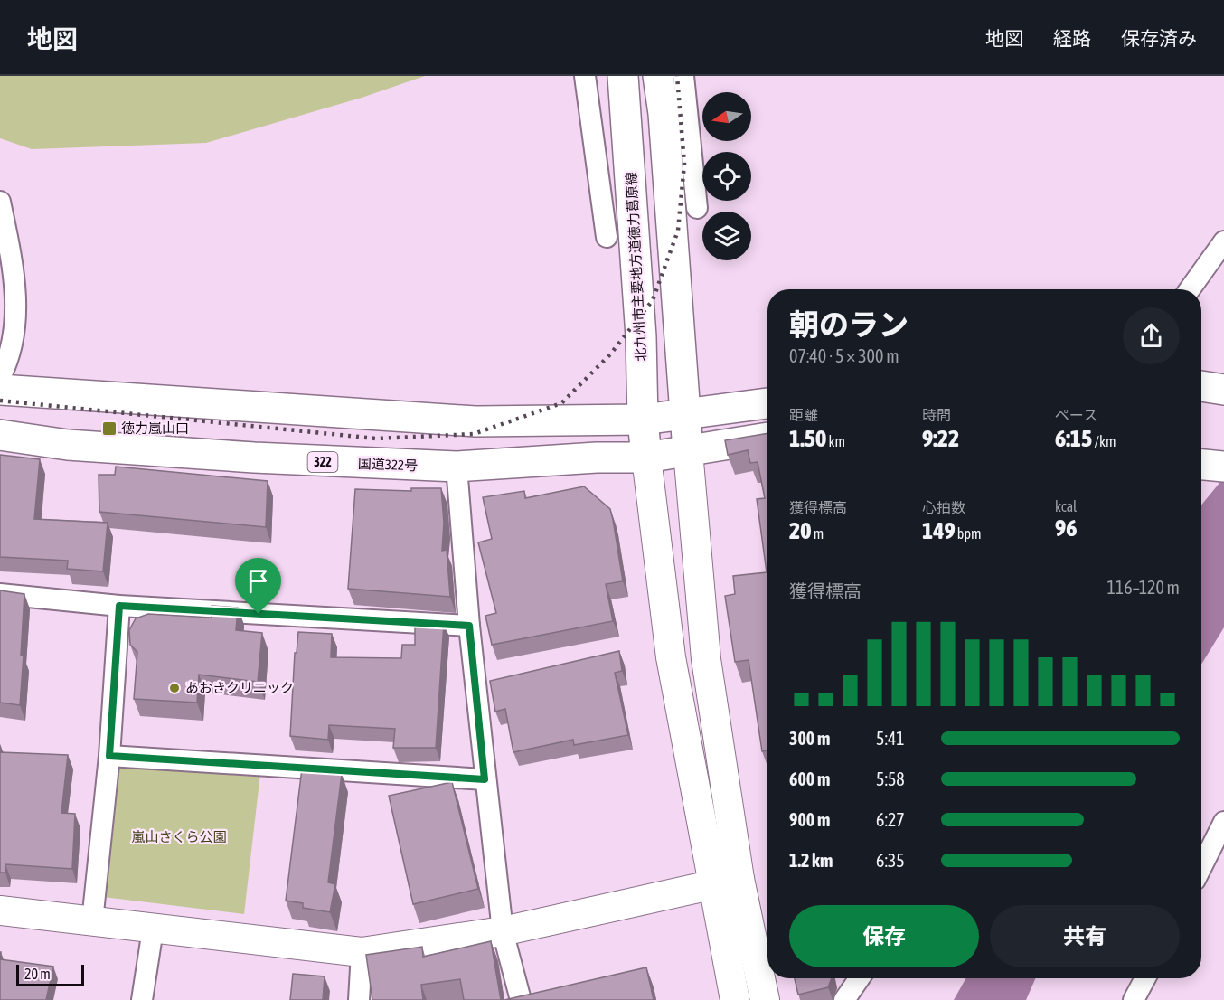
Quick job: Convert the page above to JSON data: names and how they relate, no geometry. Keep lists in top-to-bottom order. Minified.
{"streets":{"main road":["北九州市主要地方道徳力葛原線","322","国道322号"]},"crossings":[["北九州市主要地方道徳力葛原線","国道322号"]],"parks":["嵐山さくら公園"],"places":{"transit":["徳力嵐山口"],"other":["あおきクリニック"]},"scale_bar":"20 m","north":"left","page":{"header":"地図","nav":["地図","経路","保存済み"],"heading":["朝のラン","07:40 · 5 × 300 m"],"stats":[["距離","1.50 km"],["時間","9:22"],["ペース","6:15 /km"],["獲得標高","20 m"],["心拍数","149 bpm"],["kcal","96"]],"chart":["獲得標高","116–120 m"],"list":[{"name":"300 m","note":"5:41"},{"name":"600 m","note":"5:58"},{"name":"900 m","note":"6:27"},{"name":"1.2 km","note":"6:35"}],"buttons":["保存","共有"],"scale":"20 m"}}
